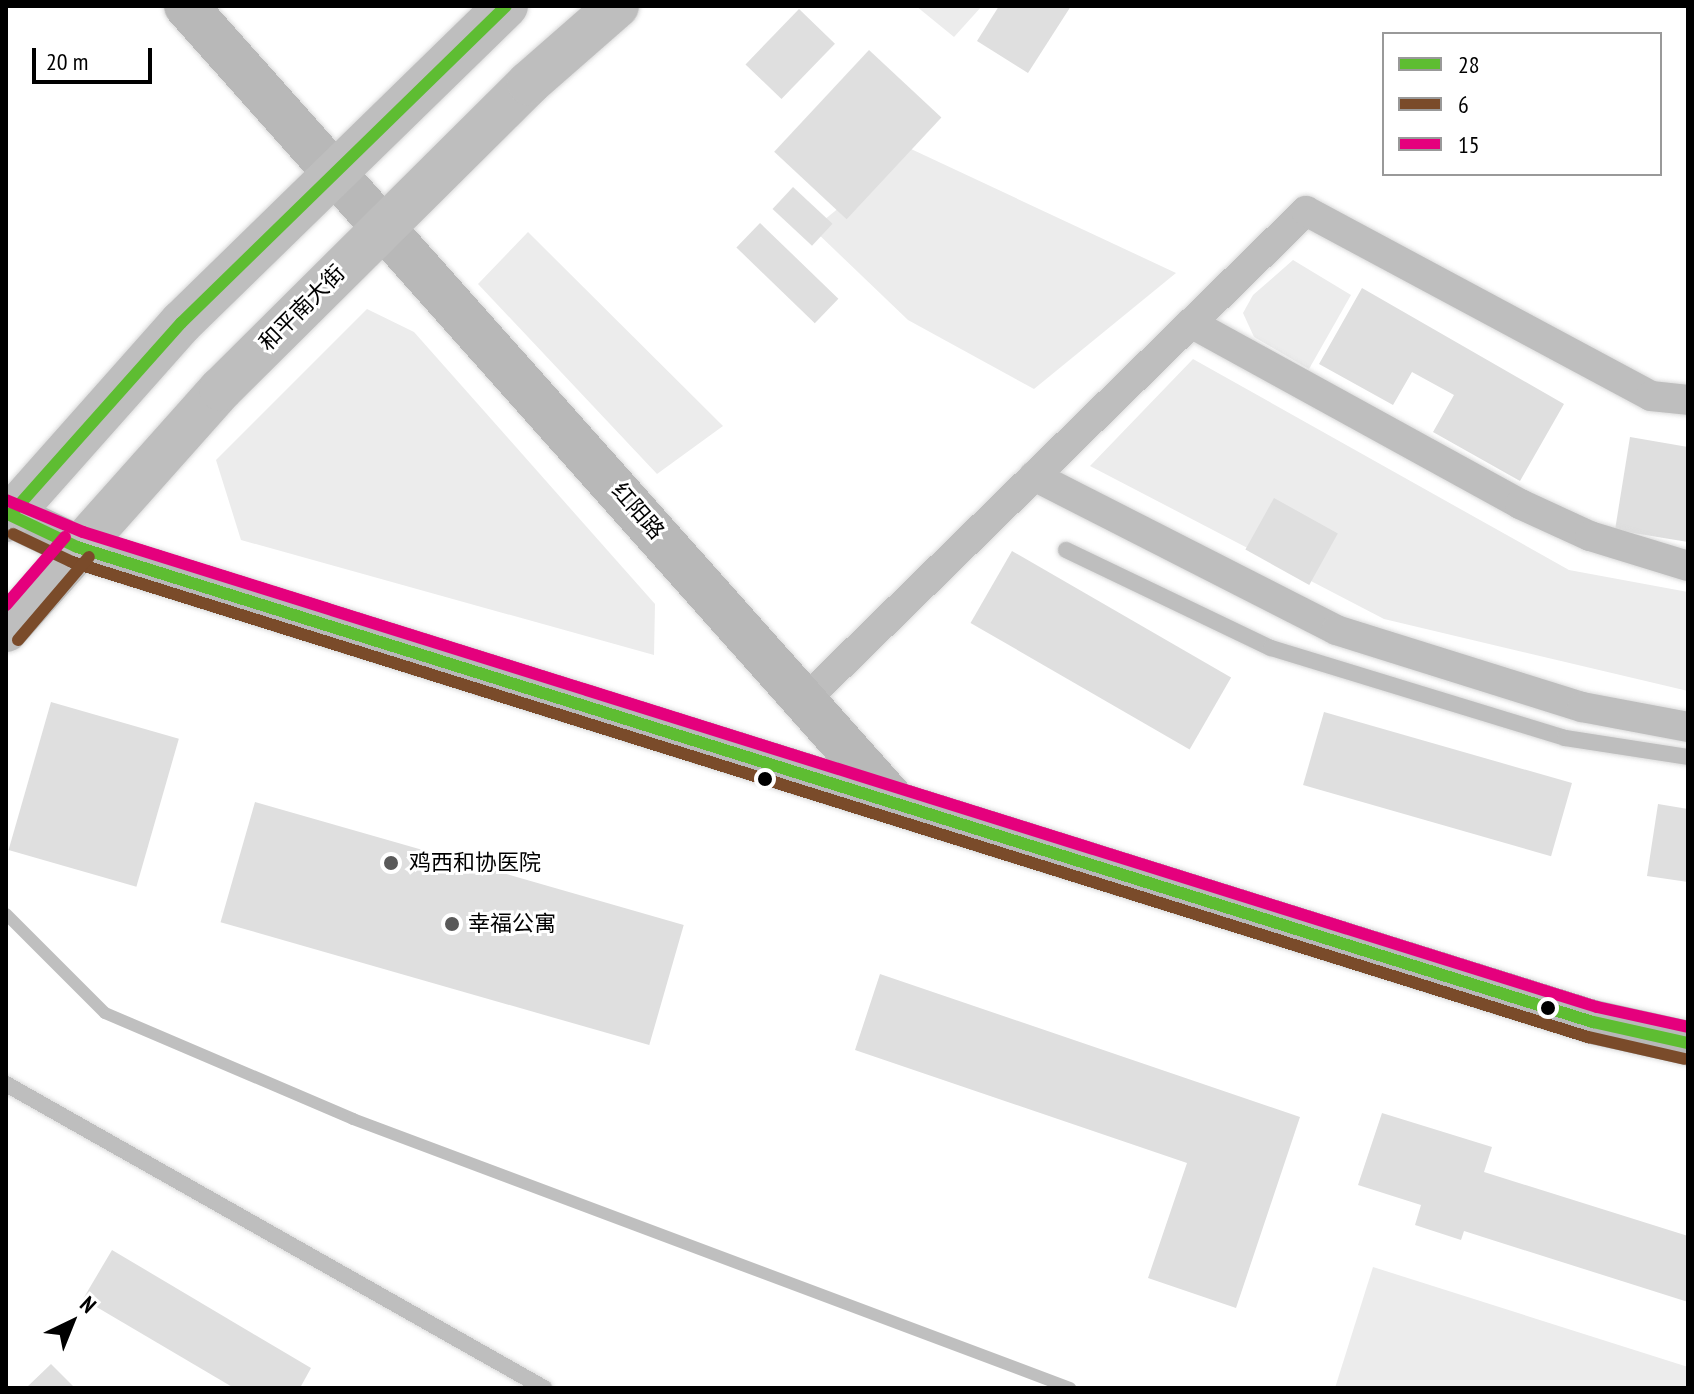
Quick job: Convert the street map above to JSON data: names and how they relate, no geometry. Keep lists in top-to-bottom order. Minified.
{"streets":{"highway":["和平南大街"],"street":["红阳路"]},"crossings":[["和平南大街","红阳路"]],"places":["鸡西和协医院","幸福公寓"],"lines":["transit line 28","transit line 15","transit line 6"],"legend":["28","6","15"],"scale_bar":"20 m","north":"top right"}
